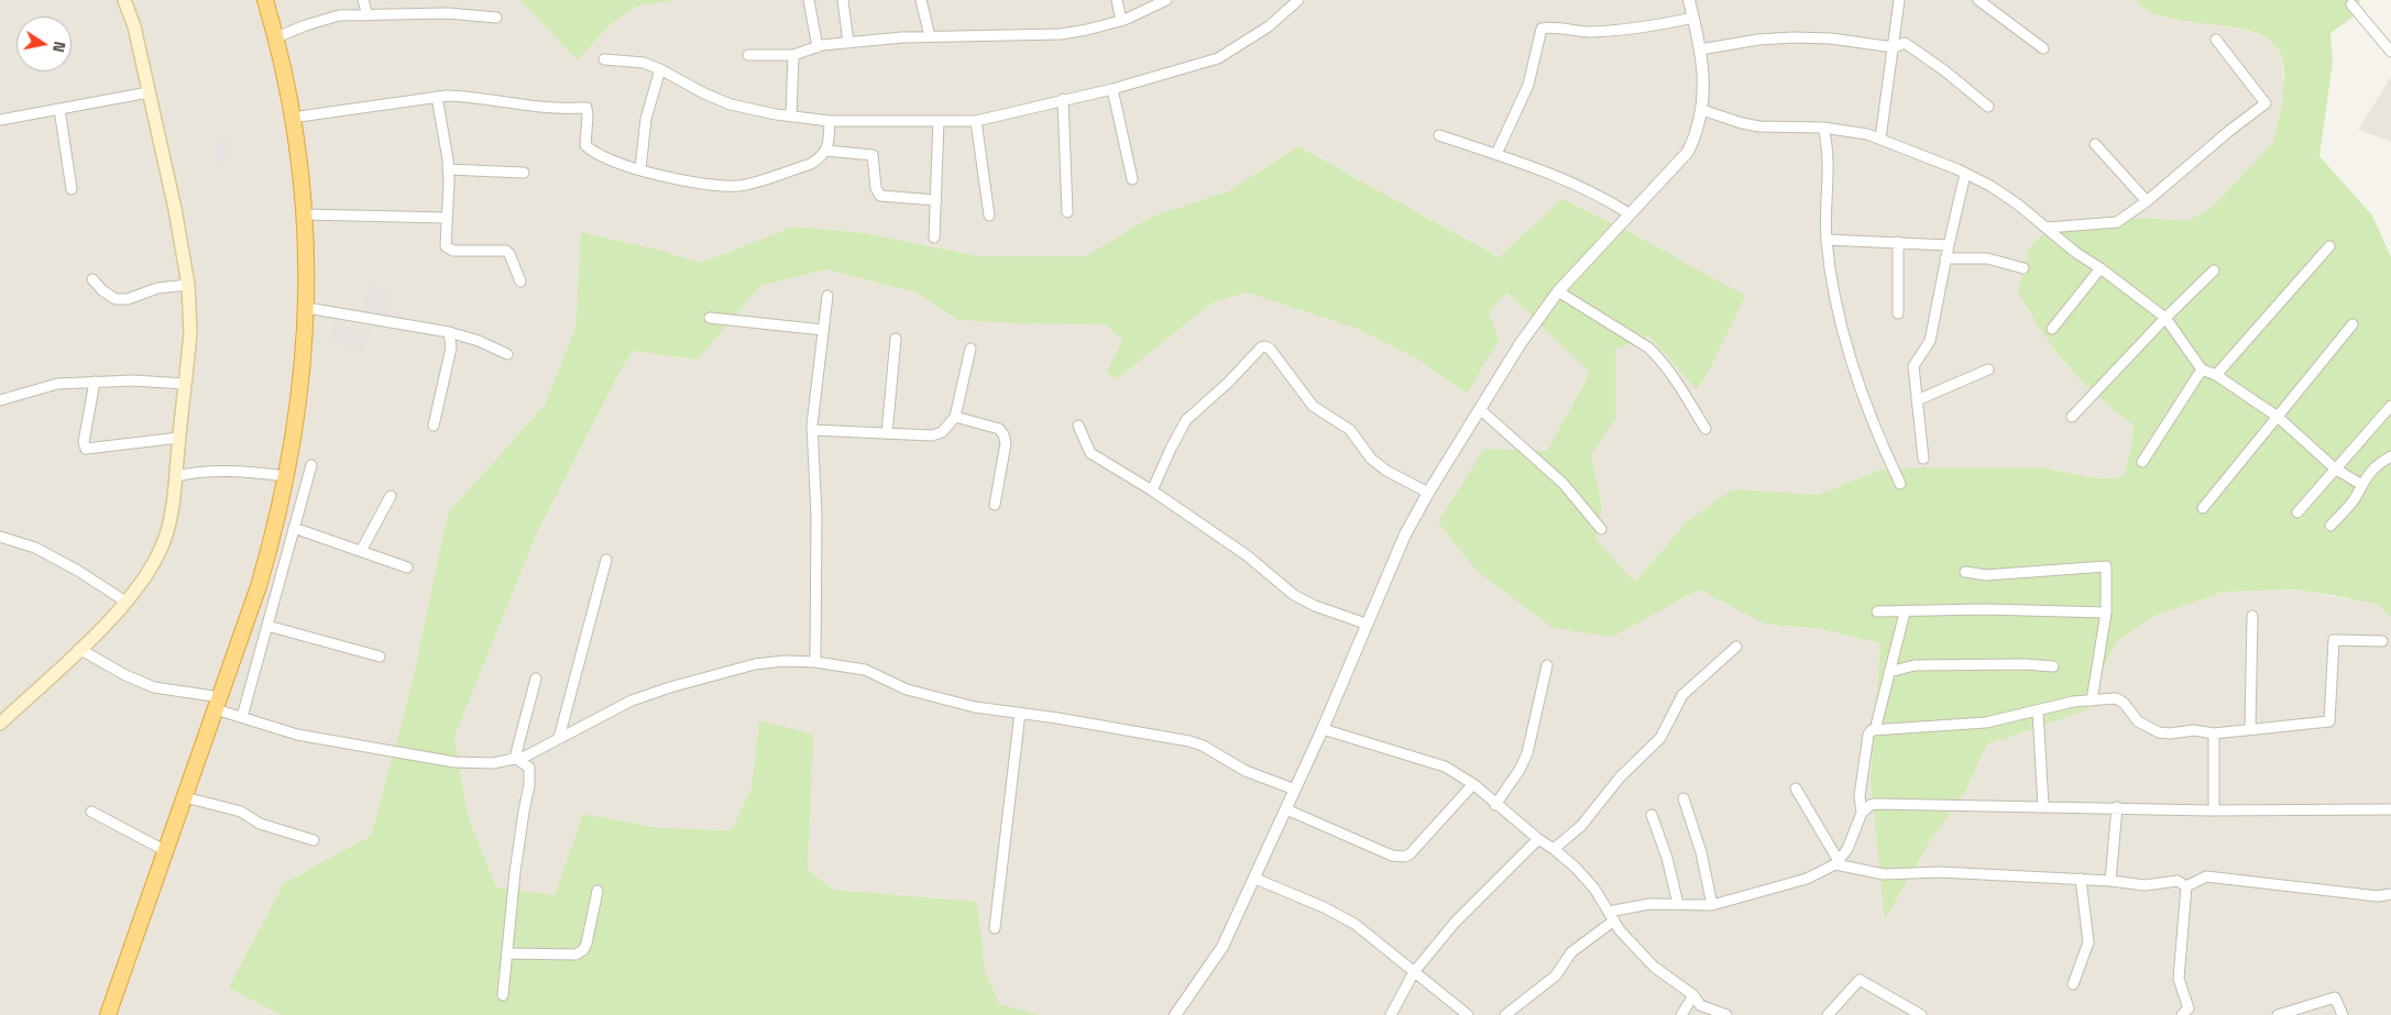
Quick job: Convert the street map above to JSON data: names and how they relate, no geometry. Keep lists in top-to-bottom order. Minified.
{"north":"right"}
